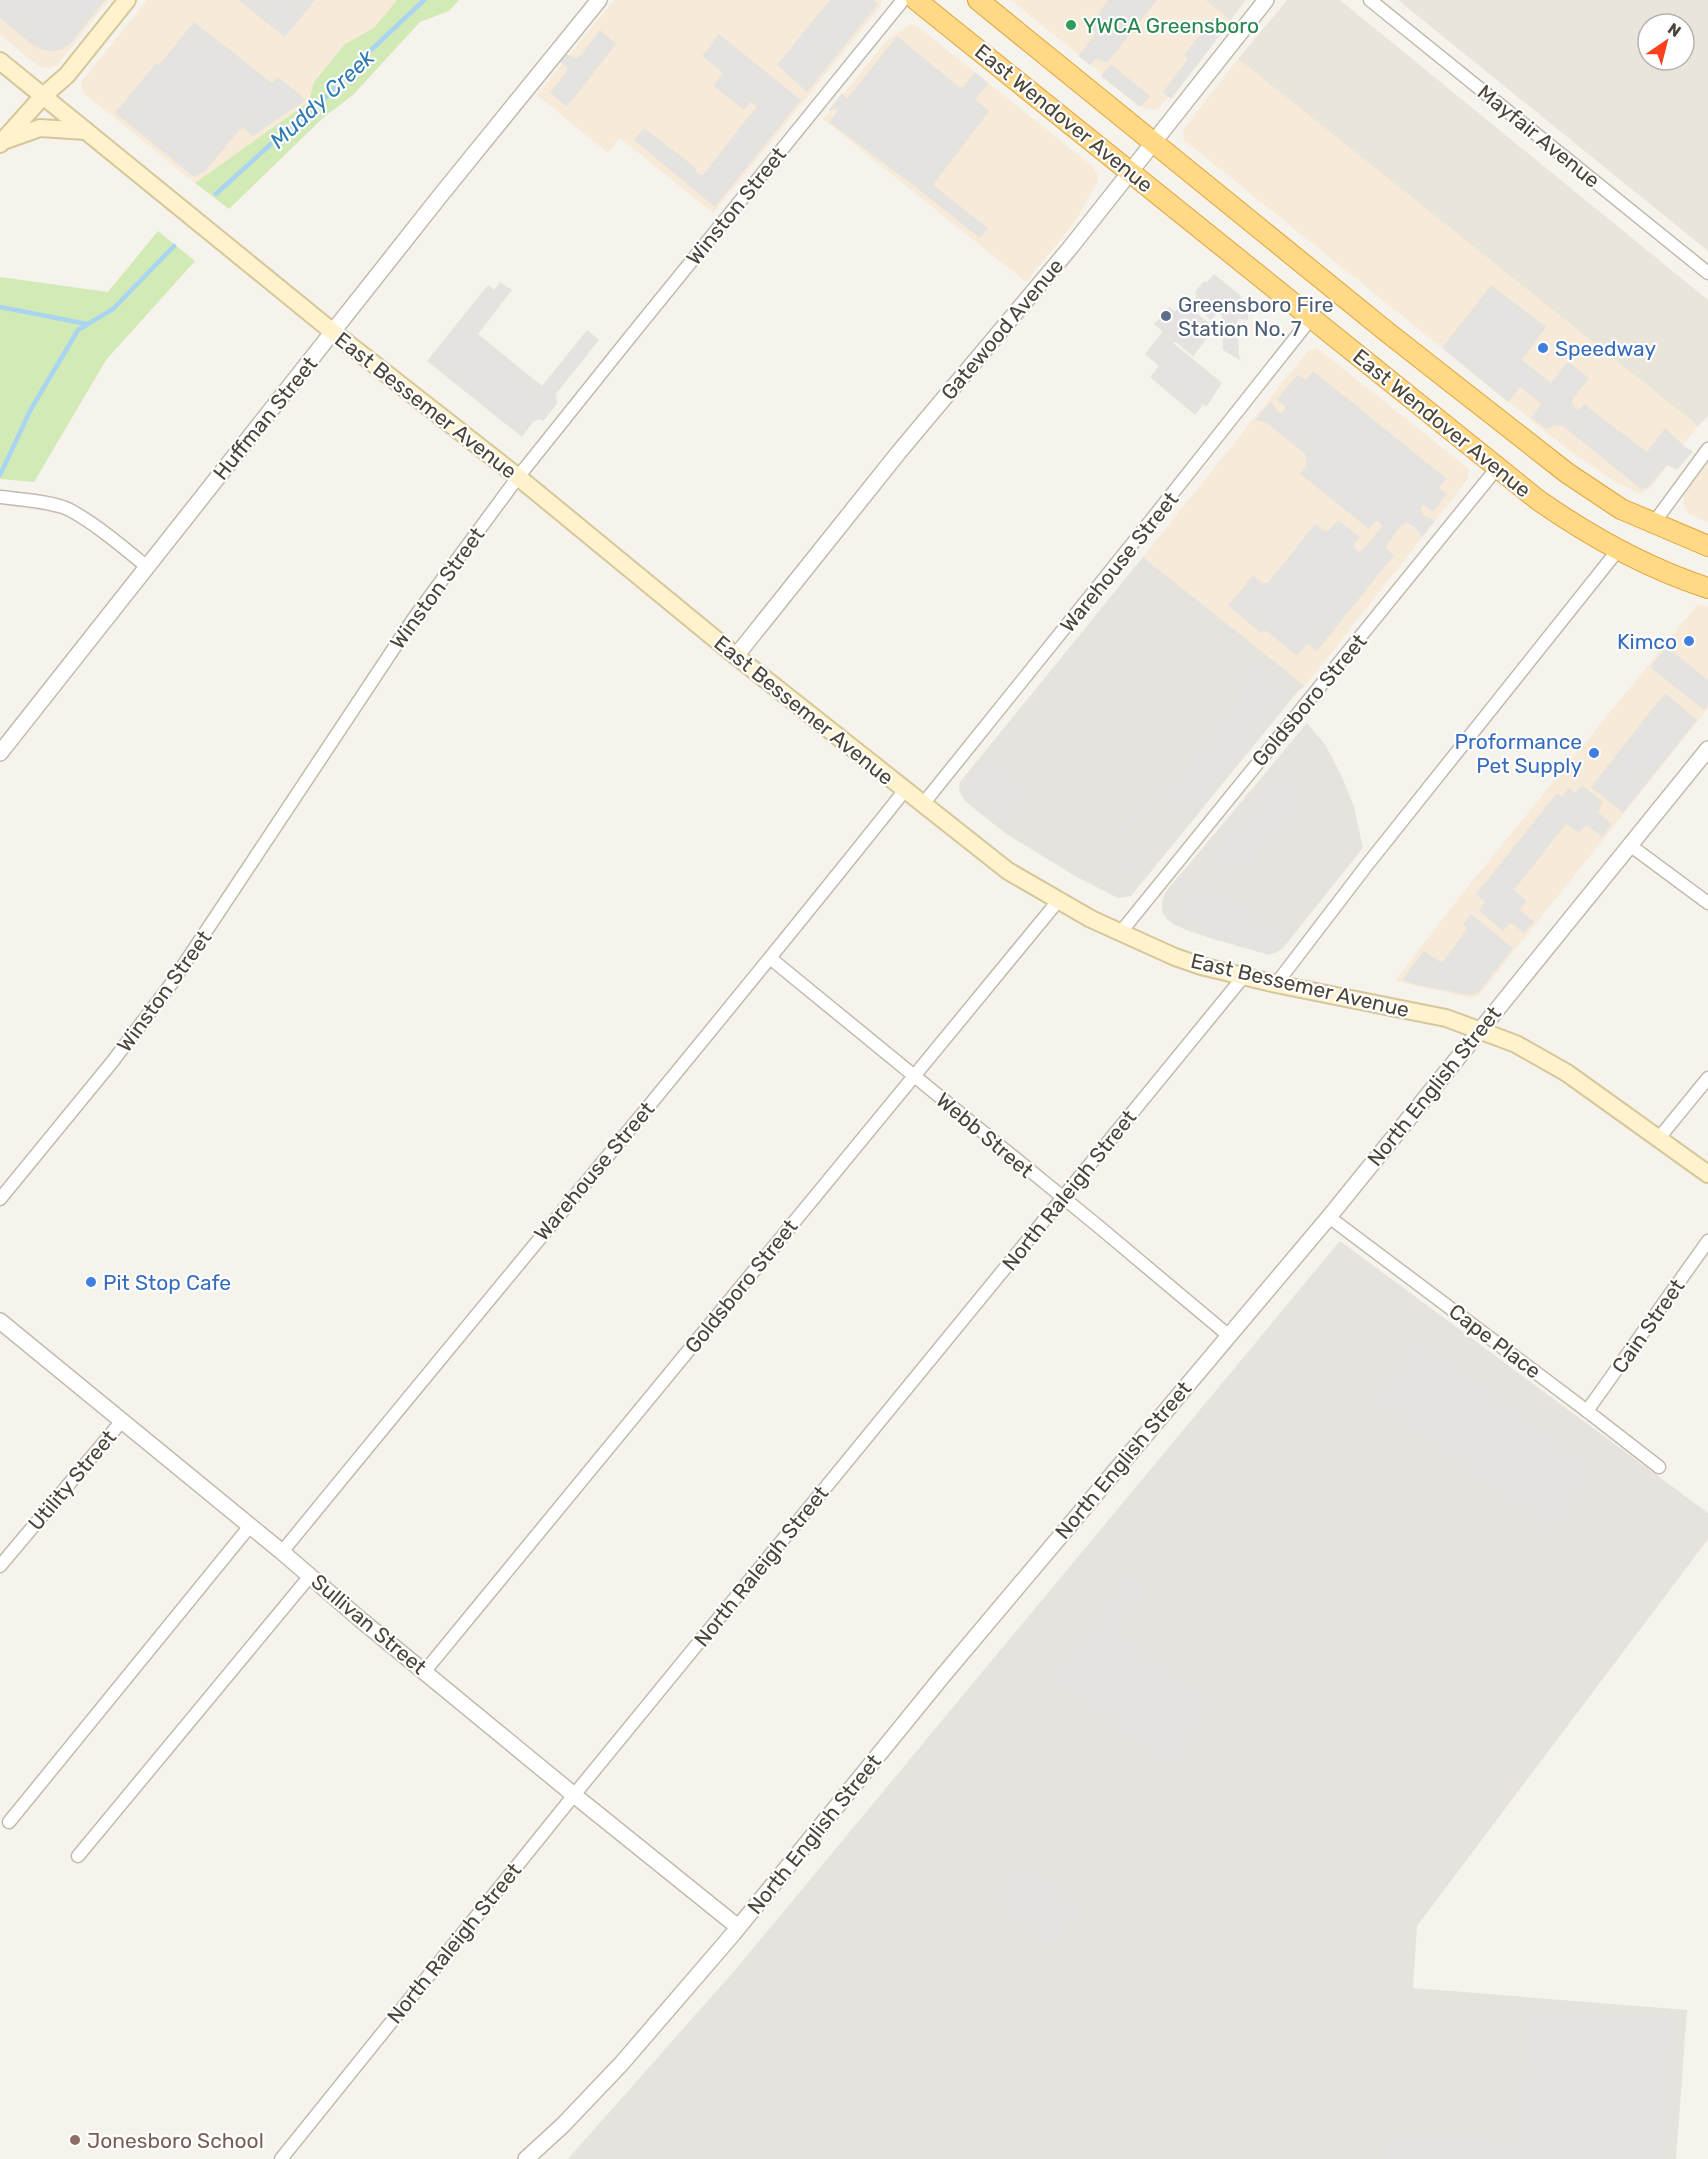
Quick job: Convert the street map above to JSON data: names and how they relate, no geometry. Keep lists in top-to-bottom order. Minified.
{"streets":{"highway":["East Wendover Avenue"],"main road":["East Bessemer Avenue"],"street":["Mayfair Avenue","Winston Street","Gatewood Avenue","Huffman Street","Warehouse Street","Goldsboro Street","North English Street","Webb Street","North Raleigh Street","Cain Street","Cape Place","Utility Street","Sullivan Street"]},"crossings":[["East Wendover Avenue","Gatewood Avenue"],["East Wendover Avenue","Warehouse Street"],["East Wendover Avenue","Goldsboro Street"],["Winston Street","East Bessemer Avenue"],["Gatewood Avenue","East Bessemer Avenue"],["East Bessemer Avenue","Huffman Street"],["East Bessemer Avenue","Warehouse Street"],["East Bessemer Avenue","Goldsboro Street"],["East Bessemer Avenue","North English Street"],["East Bessemer Avenue","North Raleigh Street"],["Warehouse Street","Webb Street"],["Warehouse Street","Sullivan Street"],["Goldsboro Street","Webb Street"],["Goldsboro Street","Sullivan Street"],["North English Street","Webb Street"],["North English Street","Cape Place"],["North English Street","Sullivan Street"],["Webb Street","North Raleigh Street"],["North Raleigh Street","Sullivan Street"],["Cain Street","Cape Place"],["Utility Street","Sullivan Street"]],"water":["Muddy Creek"],"places":["YWCA Greensboro","Greensboro Fire Station No. 7","Speedway","Kimco","Proformance Pet Supply","Pit Stop Cafe","Jonesboro School"],"north":"top right"}
